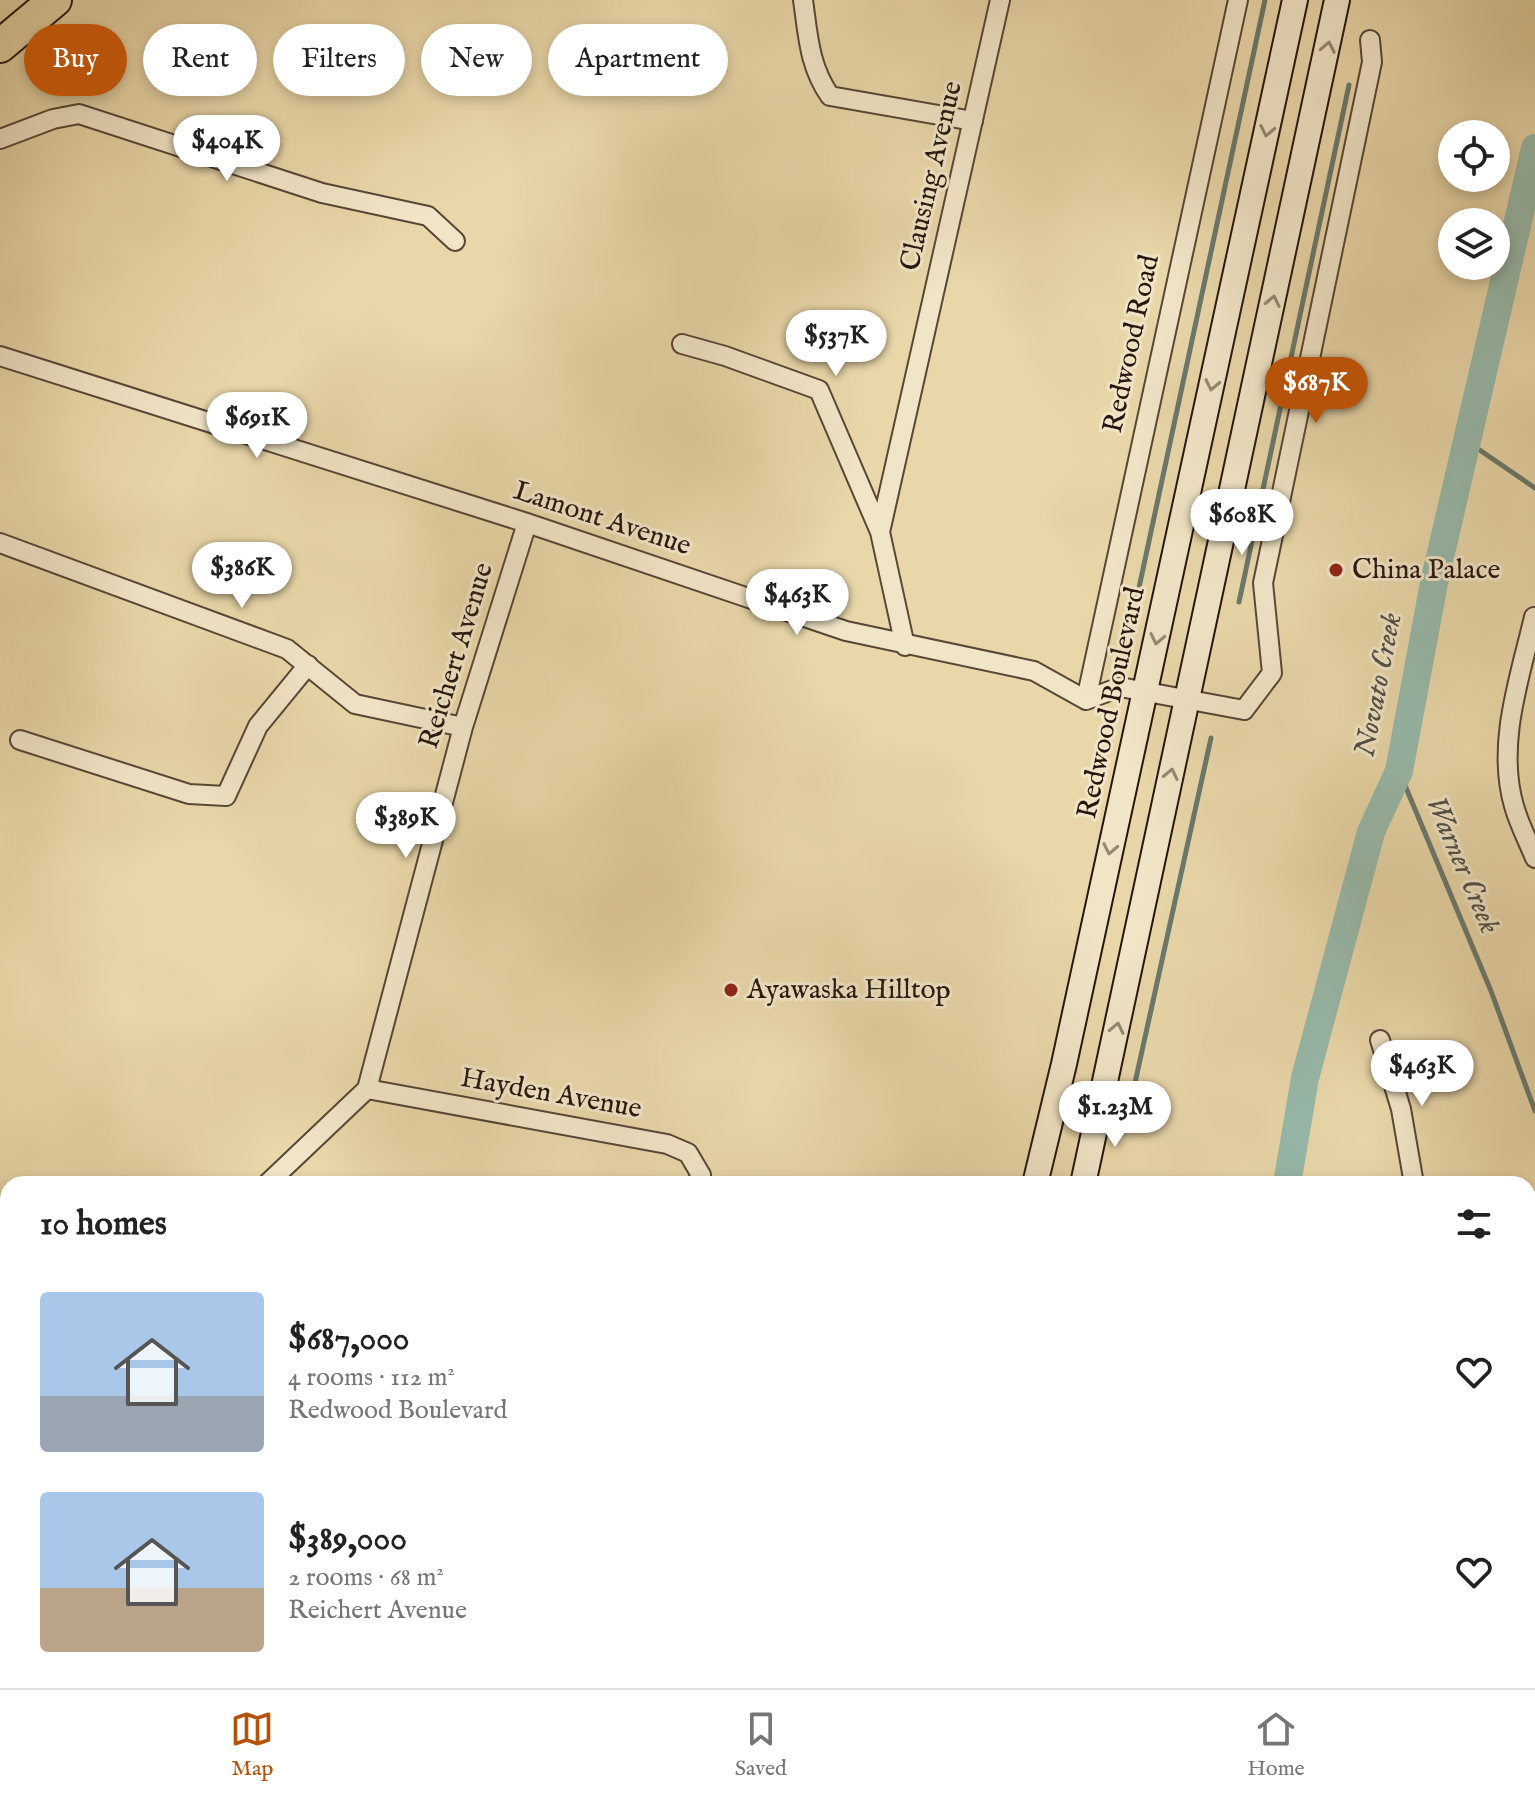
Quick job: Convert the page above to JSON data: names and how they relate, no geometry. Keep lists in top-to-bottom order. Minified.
{"streets":{"main road":["Redwood Boulevard"],"street":["Clausing Avenue","Redwood Road","Lamont Avenue","Reichert Avenue","Hayden Avenue"]},"crossings":[["Clausing Avenue","Lamont Avenue"],["Redwood Road","Lamont Avenue"],["Lamont Avenue","Reichert Avenue"],["Reichert Avenue","Hayden Avenue"]],"water":["Novato Creek","Warner Creek"],"places":["China Palace","Ayawaska Hilltop"],"page":{"chip":["Buy","Rent","Filters","New","Apartment"],"price":["$404K","$537K","$687K","$691K","$608K","$386K","$463K","$389K","$463K","$1.23M"],"heading":"10 homes","list":[{"name":"$687,000","note":"4 rooms · 112 m² · Redwood Boulevard"},{"name":"$389,000","note":"2 rooms · 68 m² · Reichert Avenue"}],"tabs":["Map","Saved","Home"]}}
